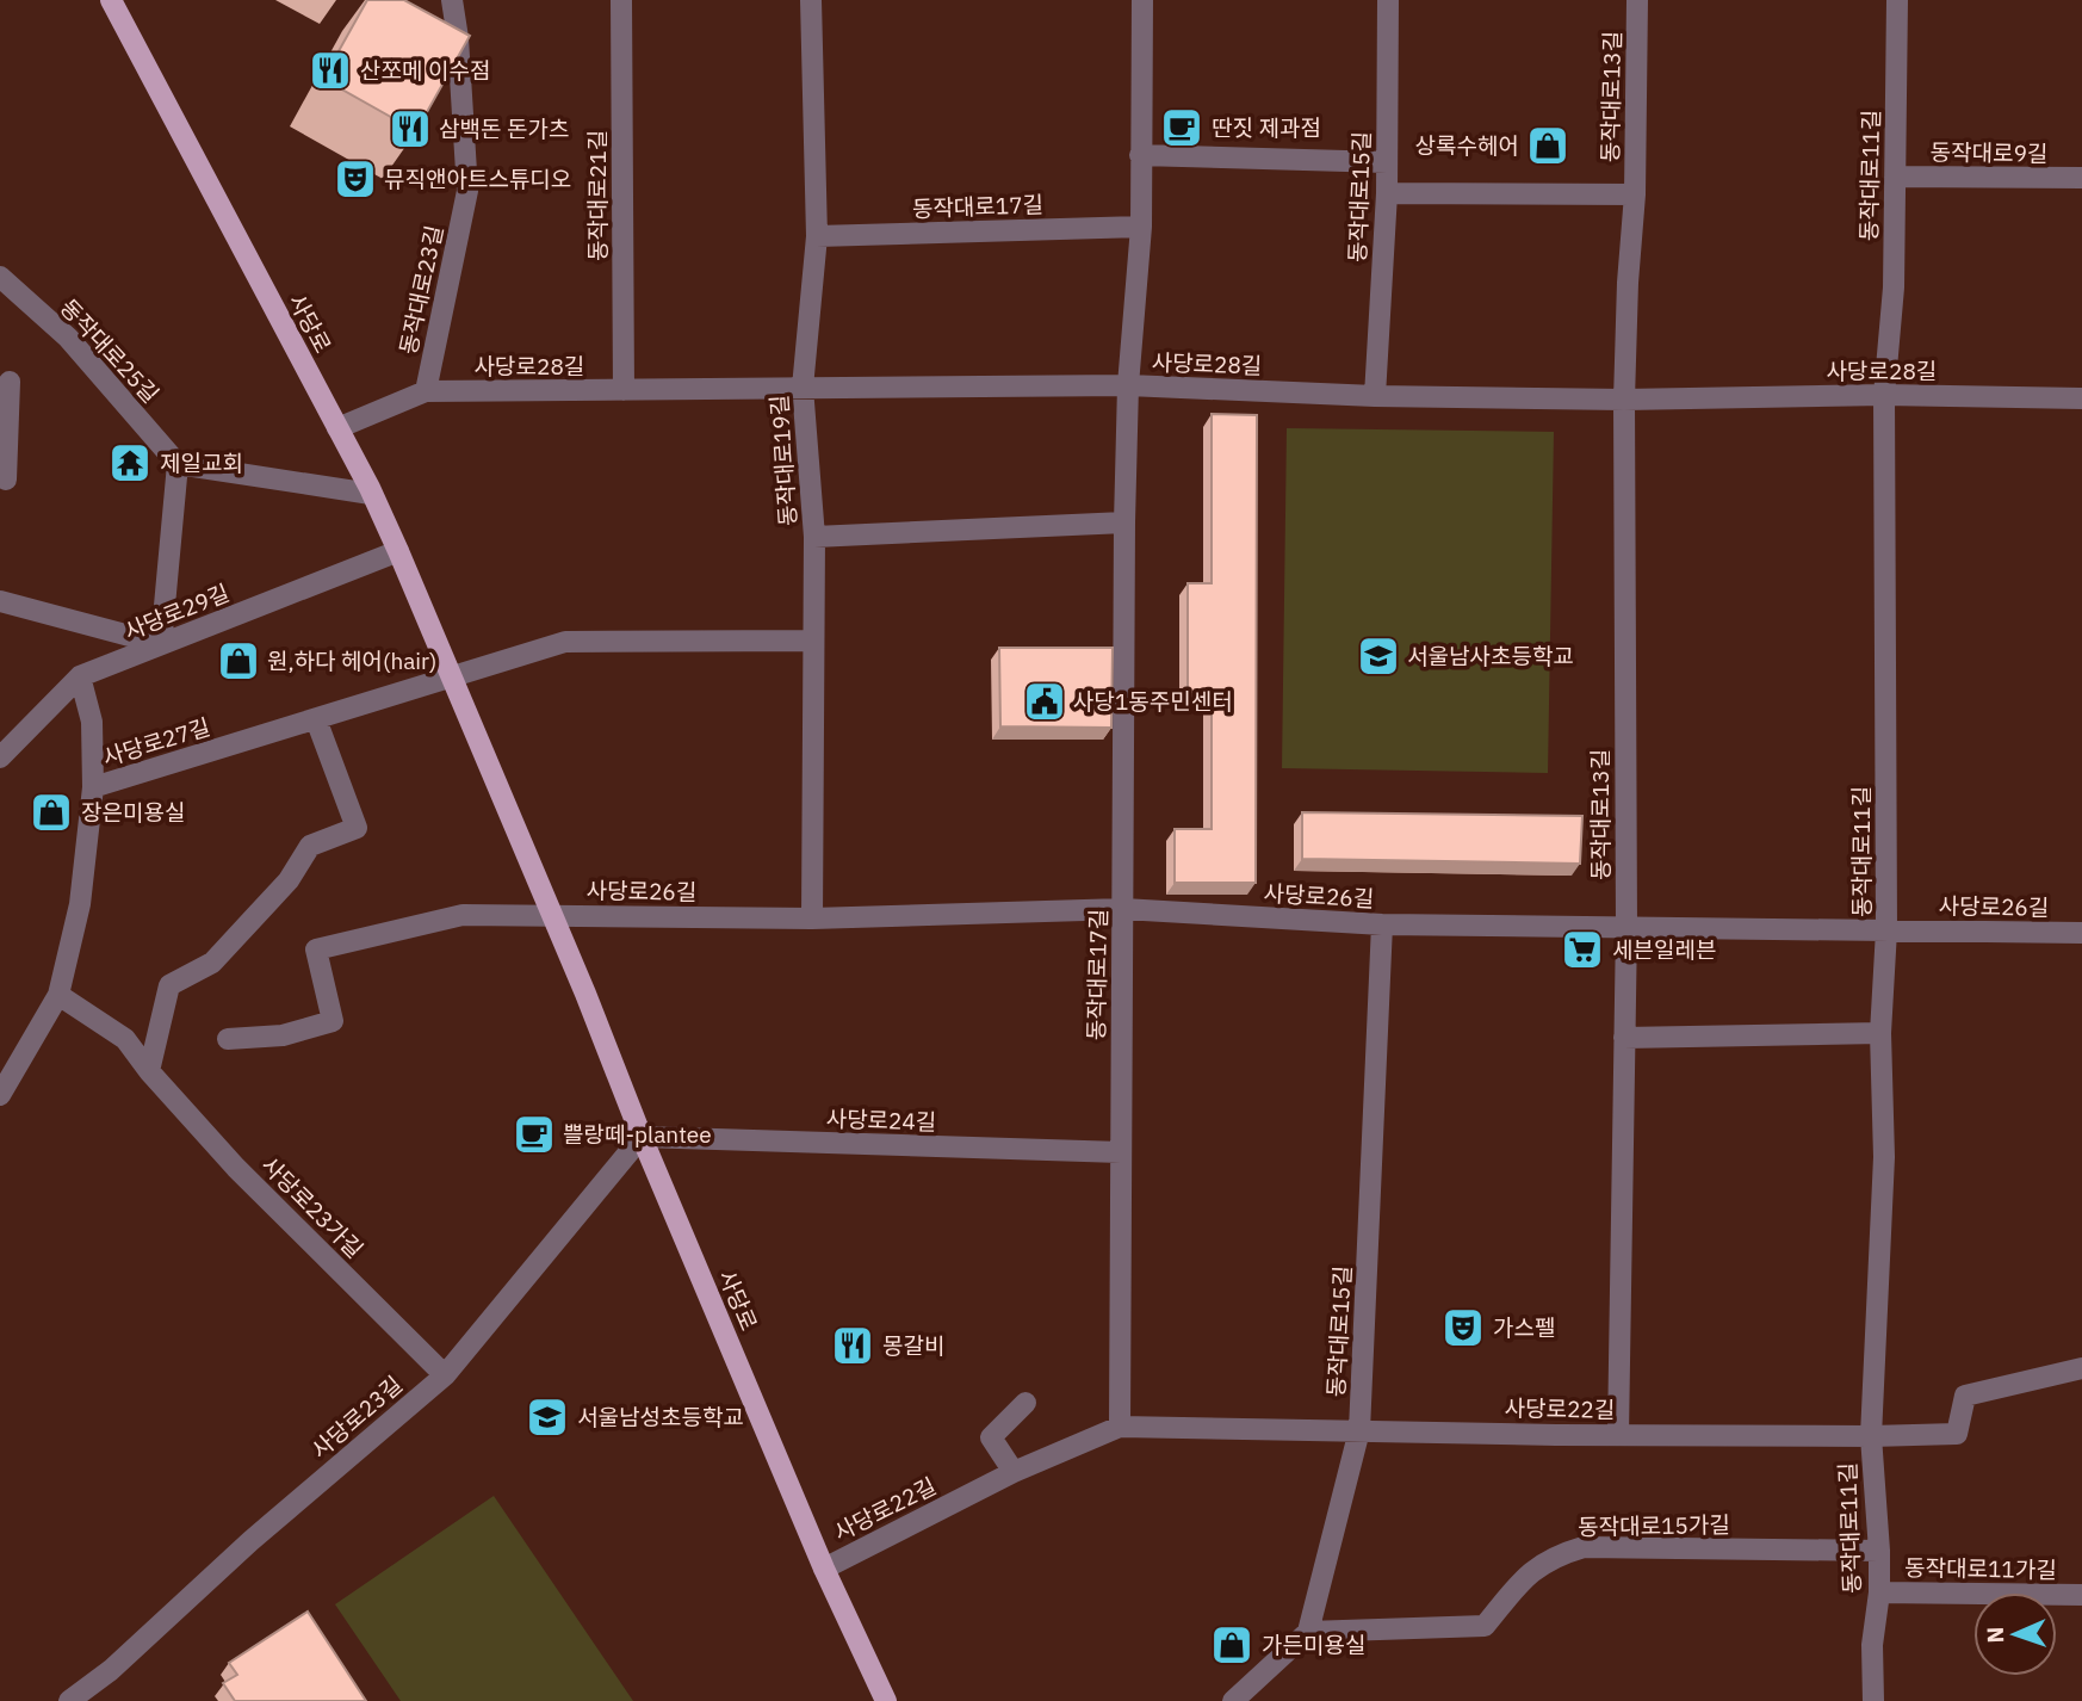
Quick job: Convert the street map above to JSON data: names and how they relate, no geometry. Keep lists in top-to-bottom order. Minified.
{"streets":{"main road":["사당로"],"street":["동작대로13길","동작대로9길","동작대로11길","동작대로21길","동작대로15길","동작대로17길","동작대로23길","동작대로25길","사당로28길","동작대로19길","사당로29길","사당로27길","사당로26길","사당로24길","사당로23가길","사당로22길","사당로23길","동작대로15가길","동작대로11가길"]},"crossings":[["동작대로13길","동작대로15길"],["동작대로13길","사당로28길"],["동작대로13길","사당로26길"],["동작대로13길","사당로22길"],["동작대로9길","동작대로11길"],["동작대로11길","사당로28길"],["동작대로11길","사당로26길"],["동작대로11길","사당로22길"],["동작대로11길","동작대로15가길"],["동작대로11길","동작대로11가길"],["동작대로21길","사당로28길"],["동작대로15길","사당로28길"],["동작대로15길","사당로26길"],["동작대로15길","사당로22길"],["동작대로15길","동작대로15가길"],["동작대로17길","사당로28길"],["동작대로17길","동작대로19길"],["동작대로17길","사당로26길"],["동작대로17길","사당로24길"],["동작대로17길","사당로22길"],["동작대로23길","사당로28길"],["사당로","사당로28길"],["사당로","사당로29길"],["사당로","사당로27길"],["사당로","사당로26길"],["사당로","사당로24길"],["사당로","사당로22길"],["사당로","사당로23길"],["사당로28길","동작대로19길"],["동작대로19길","사당로26길"],["사당로27길","사당로23가길"],["사당로24길","사당로23길"],["사당로23가길","사당로23길"]],"places":{"restaurant":["산쪼메 이수점","삼백돈 돈가츠","몽갈비"],"cafe":["딴짓 제과점","쁠랑떼-plantee"],"shop":["상록수헤어","원,하다 헤어(hair)","장은미용실","가든미용실"],"theatre":["뮤직앤아트스튜디오","가스펠"],"temple":["제일교회"],"school or university":["서울남사초등학교","서울남성초등학교"],"public building":["사당1동주민센터"],"supermarket":["세븐일레븐"]},"north":"left"}
